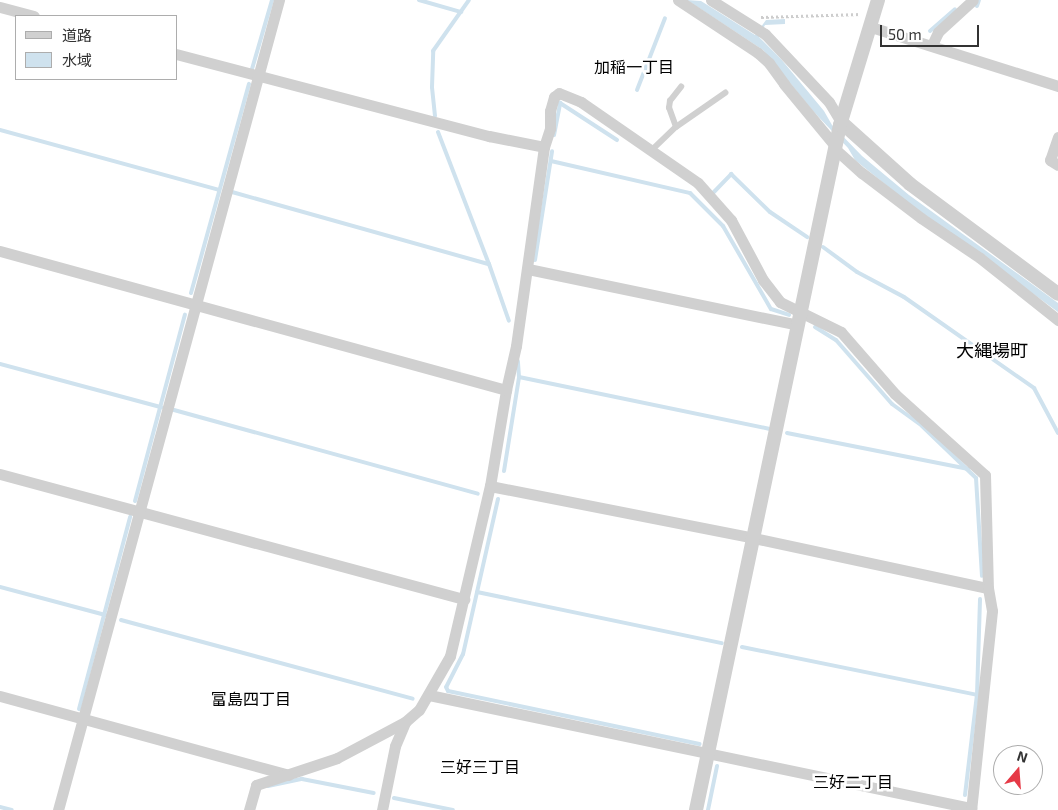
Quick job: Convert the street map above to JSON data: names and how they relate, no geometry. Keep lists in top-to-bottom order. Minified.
{"districts":["加稲一丁目","大縄場町","富島四丁目","三好三丁目","三好二丁目"],"legend":["道路","水域"],"scale_bar":"50 m","north":"top"}
